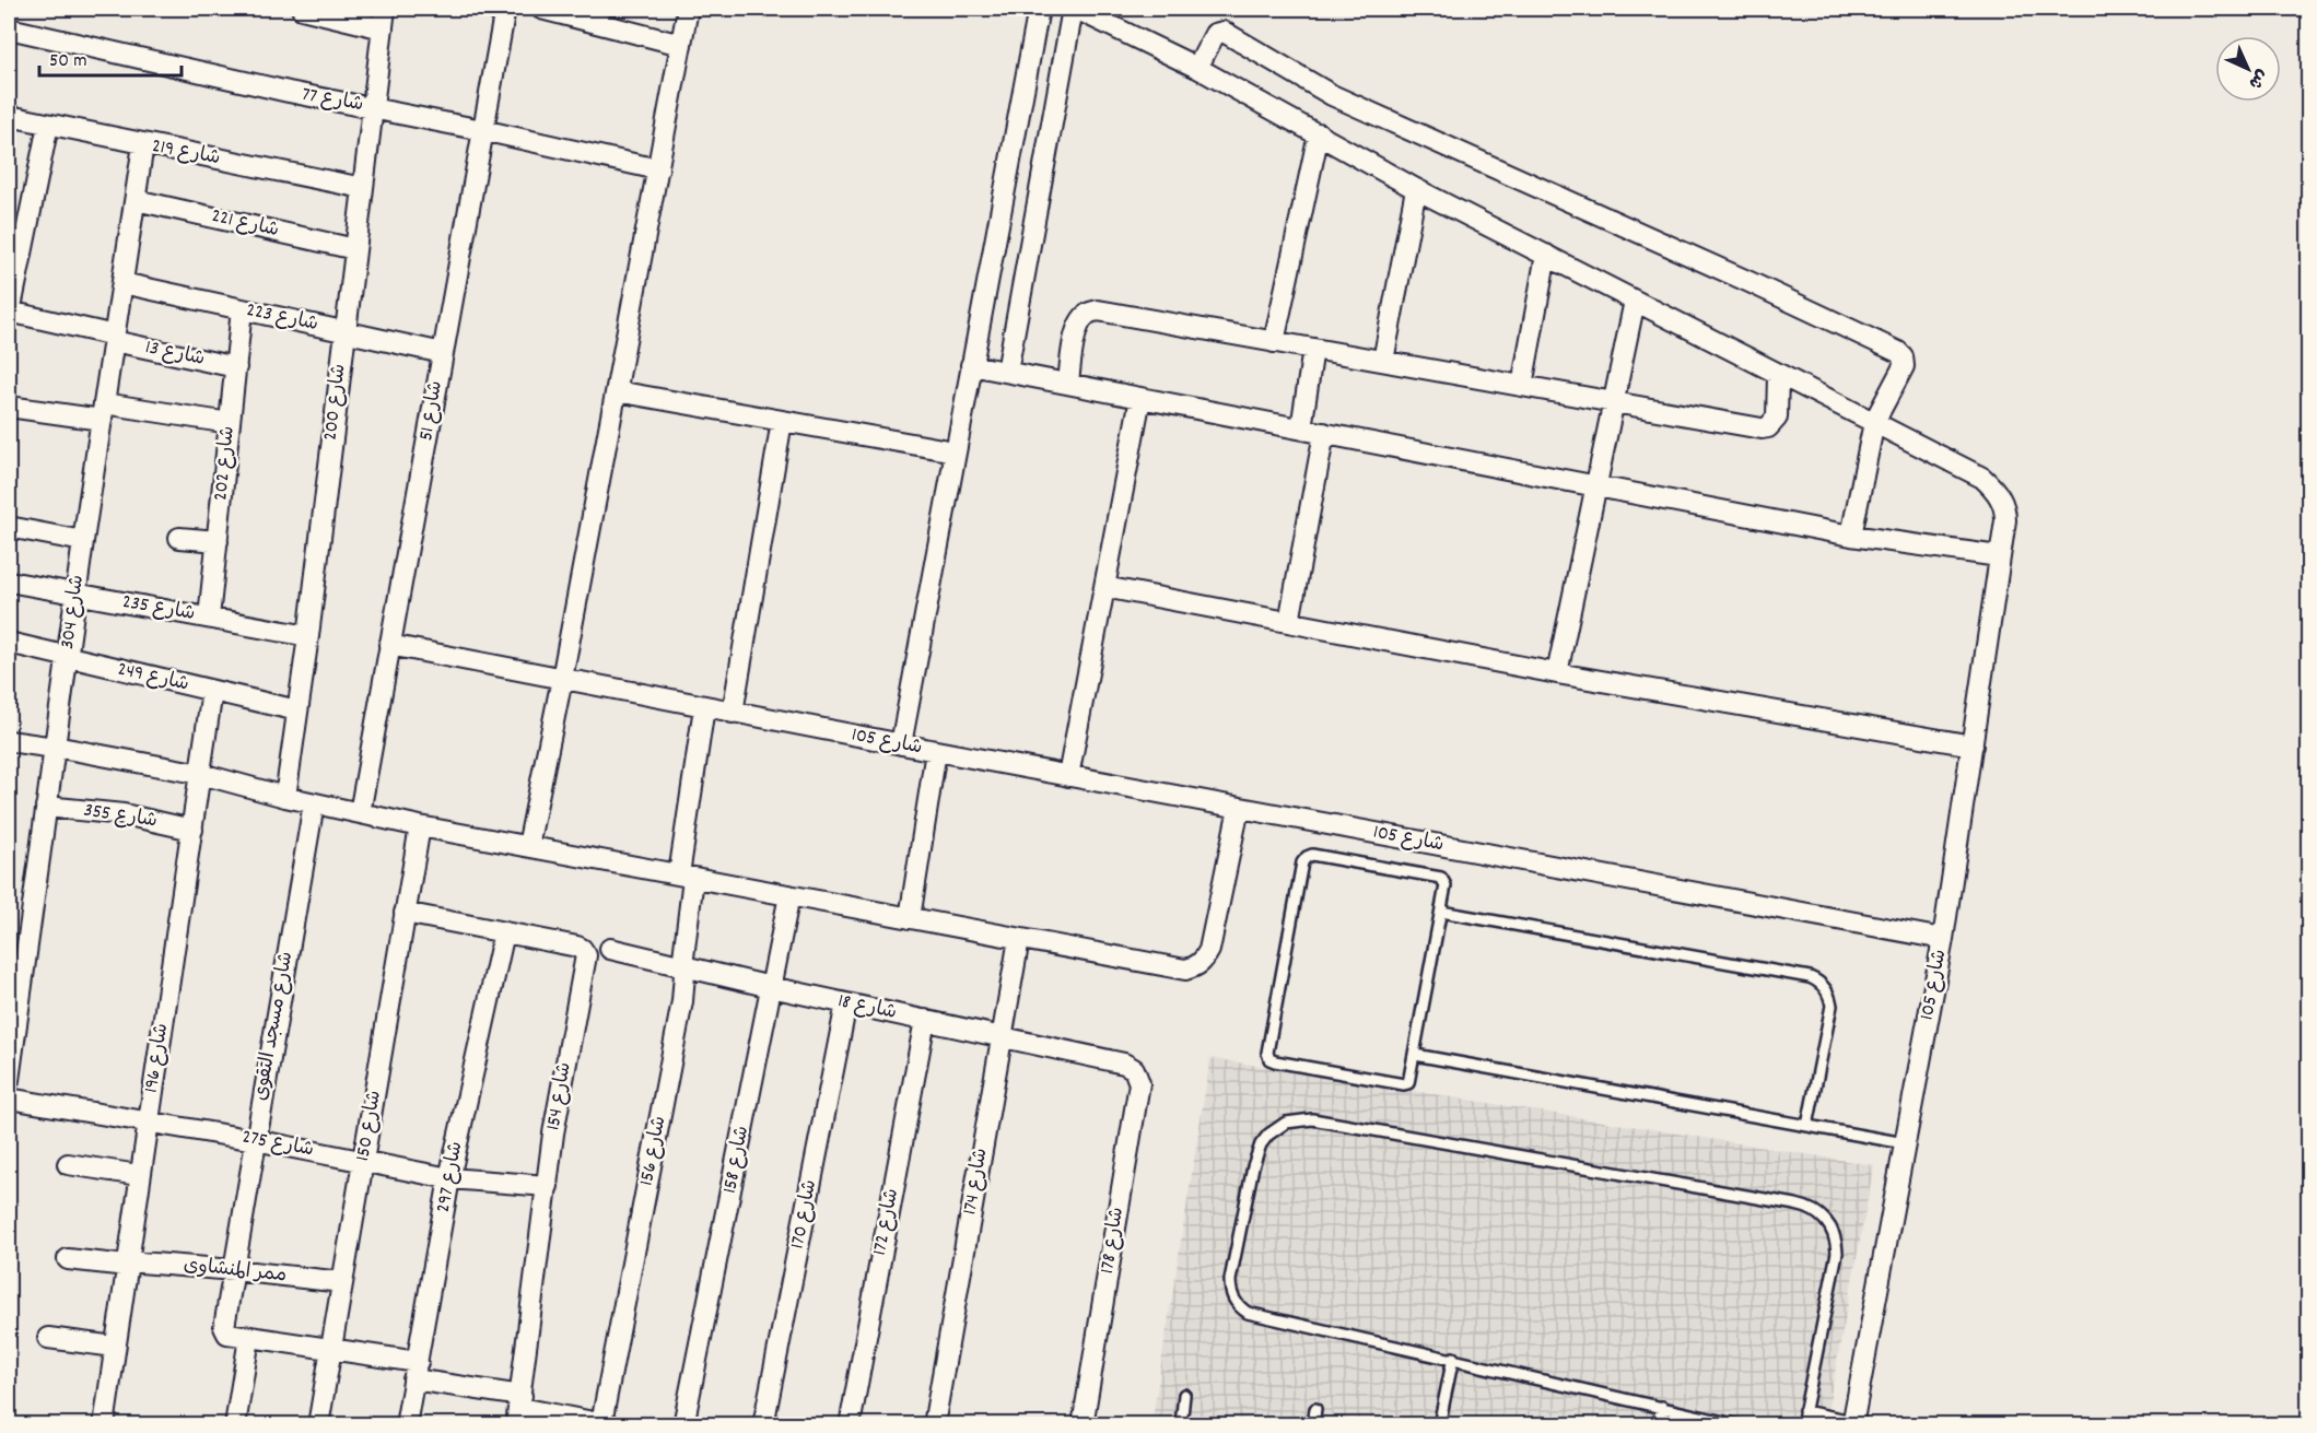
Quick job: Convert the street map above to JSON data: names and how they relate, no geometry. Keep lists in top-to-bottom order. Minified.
{"streets":{"street":["شارع 77","شارع 219","شارع 221","شارع 223","شارع 13","شارع 200","شارع 51","شارع 202","شارع 235","شارع 304","شارع 249","شارع 105","شارع 355","شارع 18","شارع مسجد التقوى","شارع 196","شارع 154","شارع 150","شارع 275","شارع 156","شارع 158","شارع 297","شارع 174","شارع 170","شارع 172","شارع 178","ممر المنشاوى"]},"crossings":[["شارع 77","شارع 200"],["شارع 77","شارع 51"],["شارع 219","شارع 200"],["شارع 219","شارع 304"],["شارع 221","شارع 200"],["شارع 221","شارع 304"],["شارع 223","شارع 200"],["شارع 223","شارع 51"],["شارع 223","شارع 202"],["شارع 223","شارع 304"],["شارع 13","شارع 202"],["شارع 13","شارع 304"],["شارع 200","شارع 235"],["شارع 200","شارع 249"],["شارع 51","شارع 105"],["شارع 202","شارع 235"],["شارع 235","شارع 304"],["شارع 304","شارع 249"],["شارع 304","شارع 355"],["شارع 249","شارع 196"],["شارع 105","شارع 156"],["شارع 355","شارع 196"],["شارع 18","شارع 156"],["شارع 18","شارع 158"],["شارع 18","شارع 174"],["شارع 18","شارع 170"],["شارع 18","شارع 172"],["شارع 18","شارع 178"],["شارع مسجد التقوى","شارع 275"],["شارع مسجد التقوى","ممر المنشاوى"],["شارع 196","شارع 275"],["شارع 196","ممر المنشاوى"],["شارع 154","شارع 150"],["شارع 154","شارع 275"],["شارع 154","شارع 297"],["شارع 150","شارع 275"],["شارع 150","ممر المنشاوى"],["شارع 275","شارع 297"]],"scale_bar":"50 m","north":"bottom right"}
